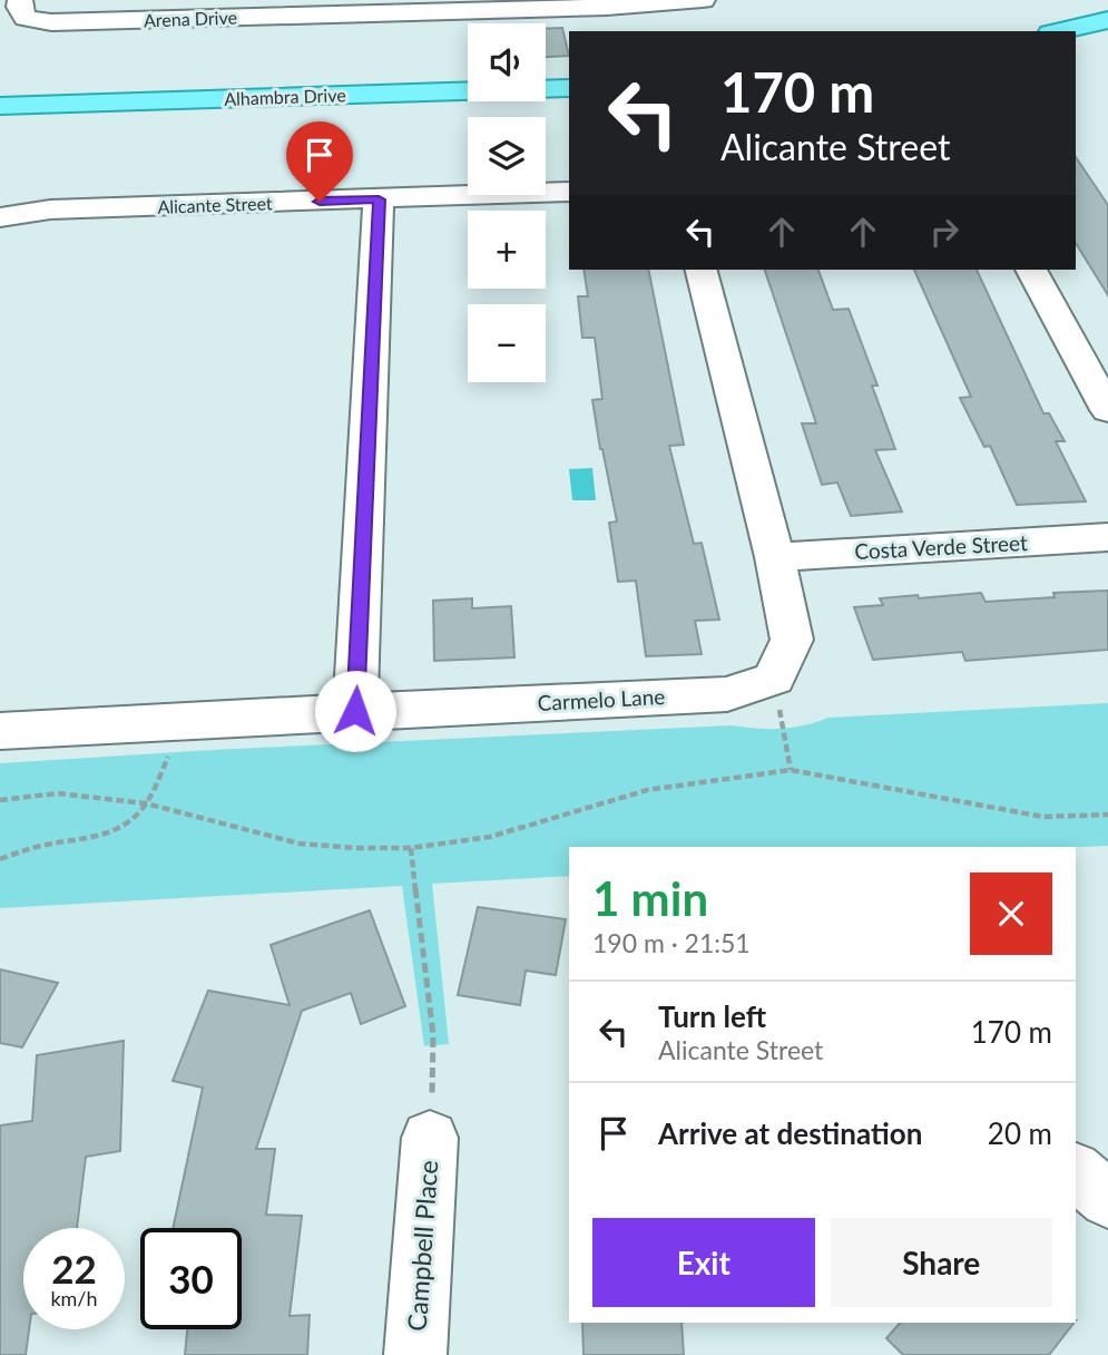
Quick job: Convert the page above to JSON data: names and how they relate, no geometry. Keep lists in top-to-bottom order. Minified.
{"streets":{"main road":["Alhambra Drive"],"street":["Arena Drive","Alicante Street","Costa Verde Street","Carmelo Lane","Campbell Place"]},"page":{"map_buttons":["+","−"],"turn":["170 m","Alicante Street"],"heading":["1 min","190 m · 21:51"],"list":[{"name":"Turn left","note":"Alicante Street","value":"170 m"},{"name":"Arrive at destination","value":"20 m"}],"buttons":["Exit","Share"],"speed":"22 km/h","limit":"30"}}
